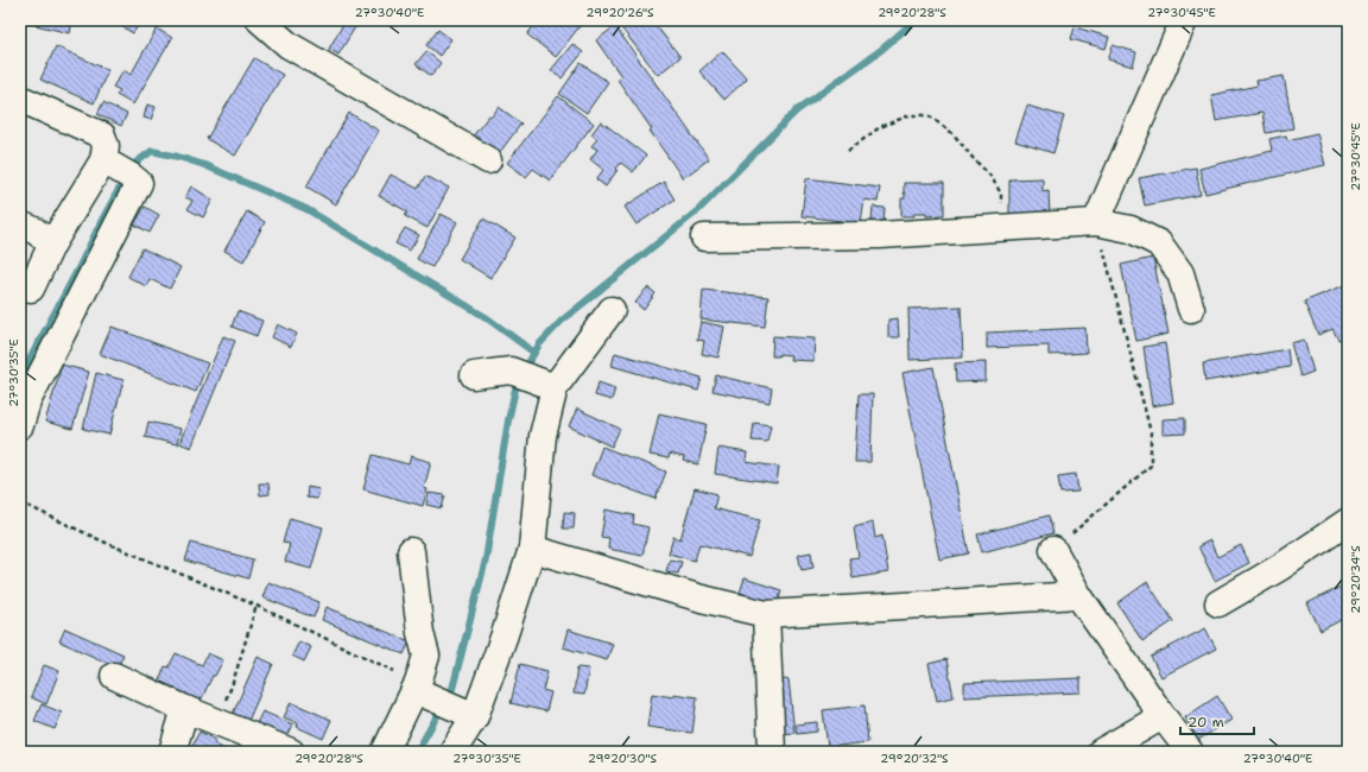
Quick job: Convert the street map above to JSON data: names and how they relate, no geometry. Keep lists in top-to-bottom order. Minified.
{"scale_bar":"20 m","coordinates":["27°30'40\"E","29°20'26\"S","29°20'28\"S","27°30'45\"E","27°30'35\"E","29°20'34\"S","29°20'30\"S","29°20'32\"S"]}
